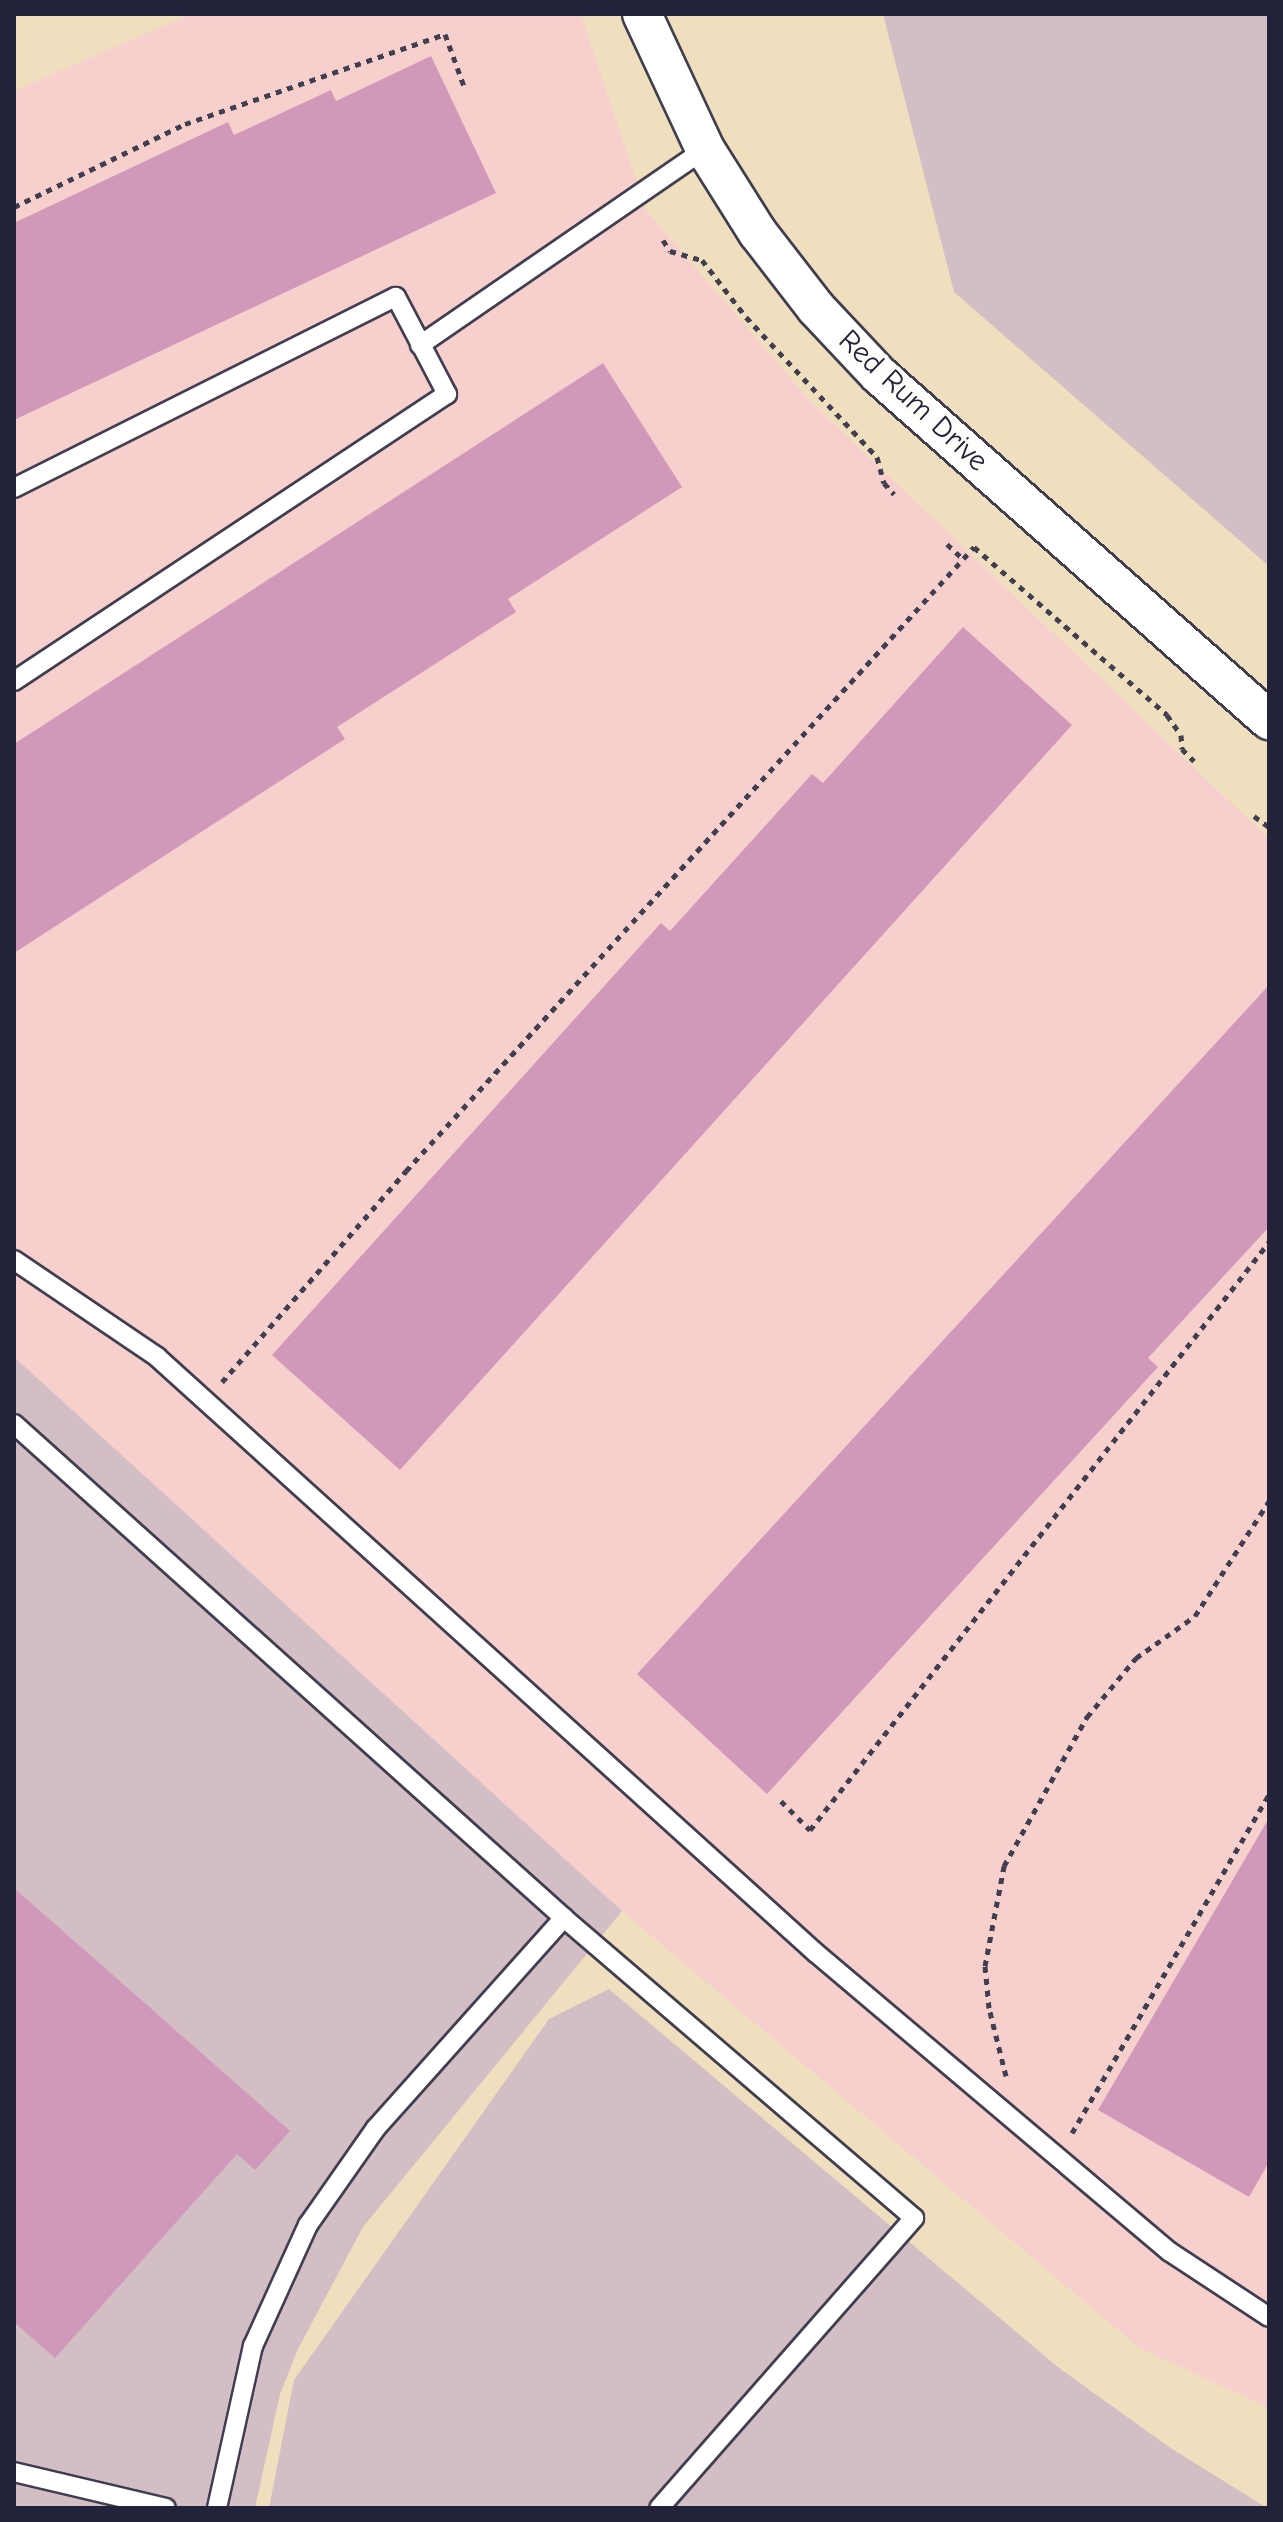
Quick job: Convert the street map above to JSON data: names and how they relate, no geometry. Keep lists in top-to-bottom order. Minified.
{"streets":{"street":["Red Rum Drive"]}}
